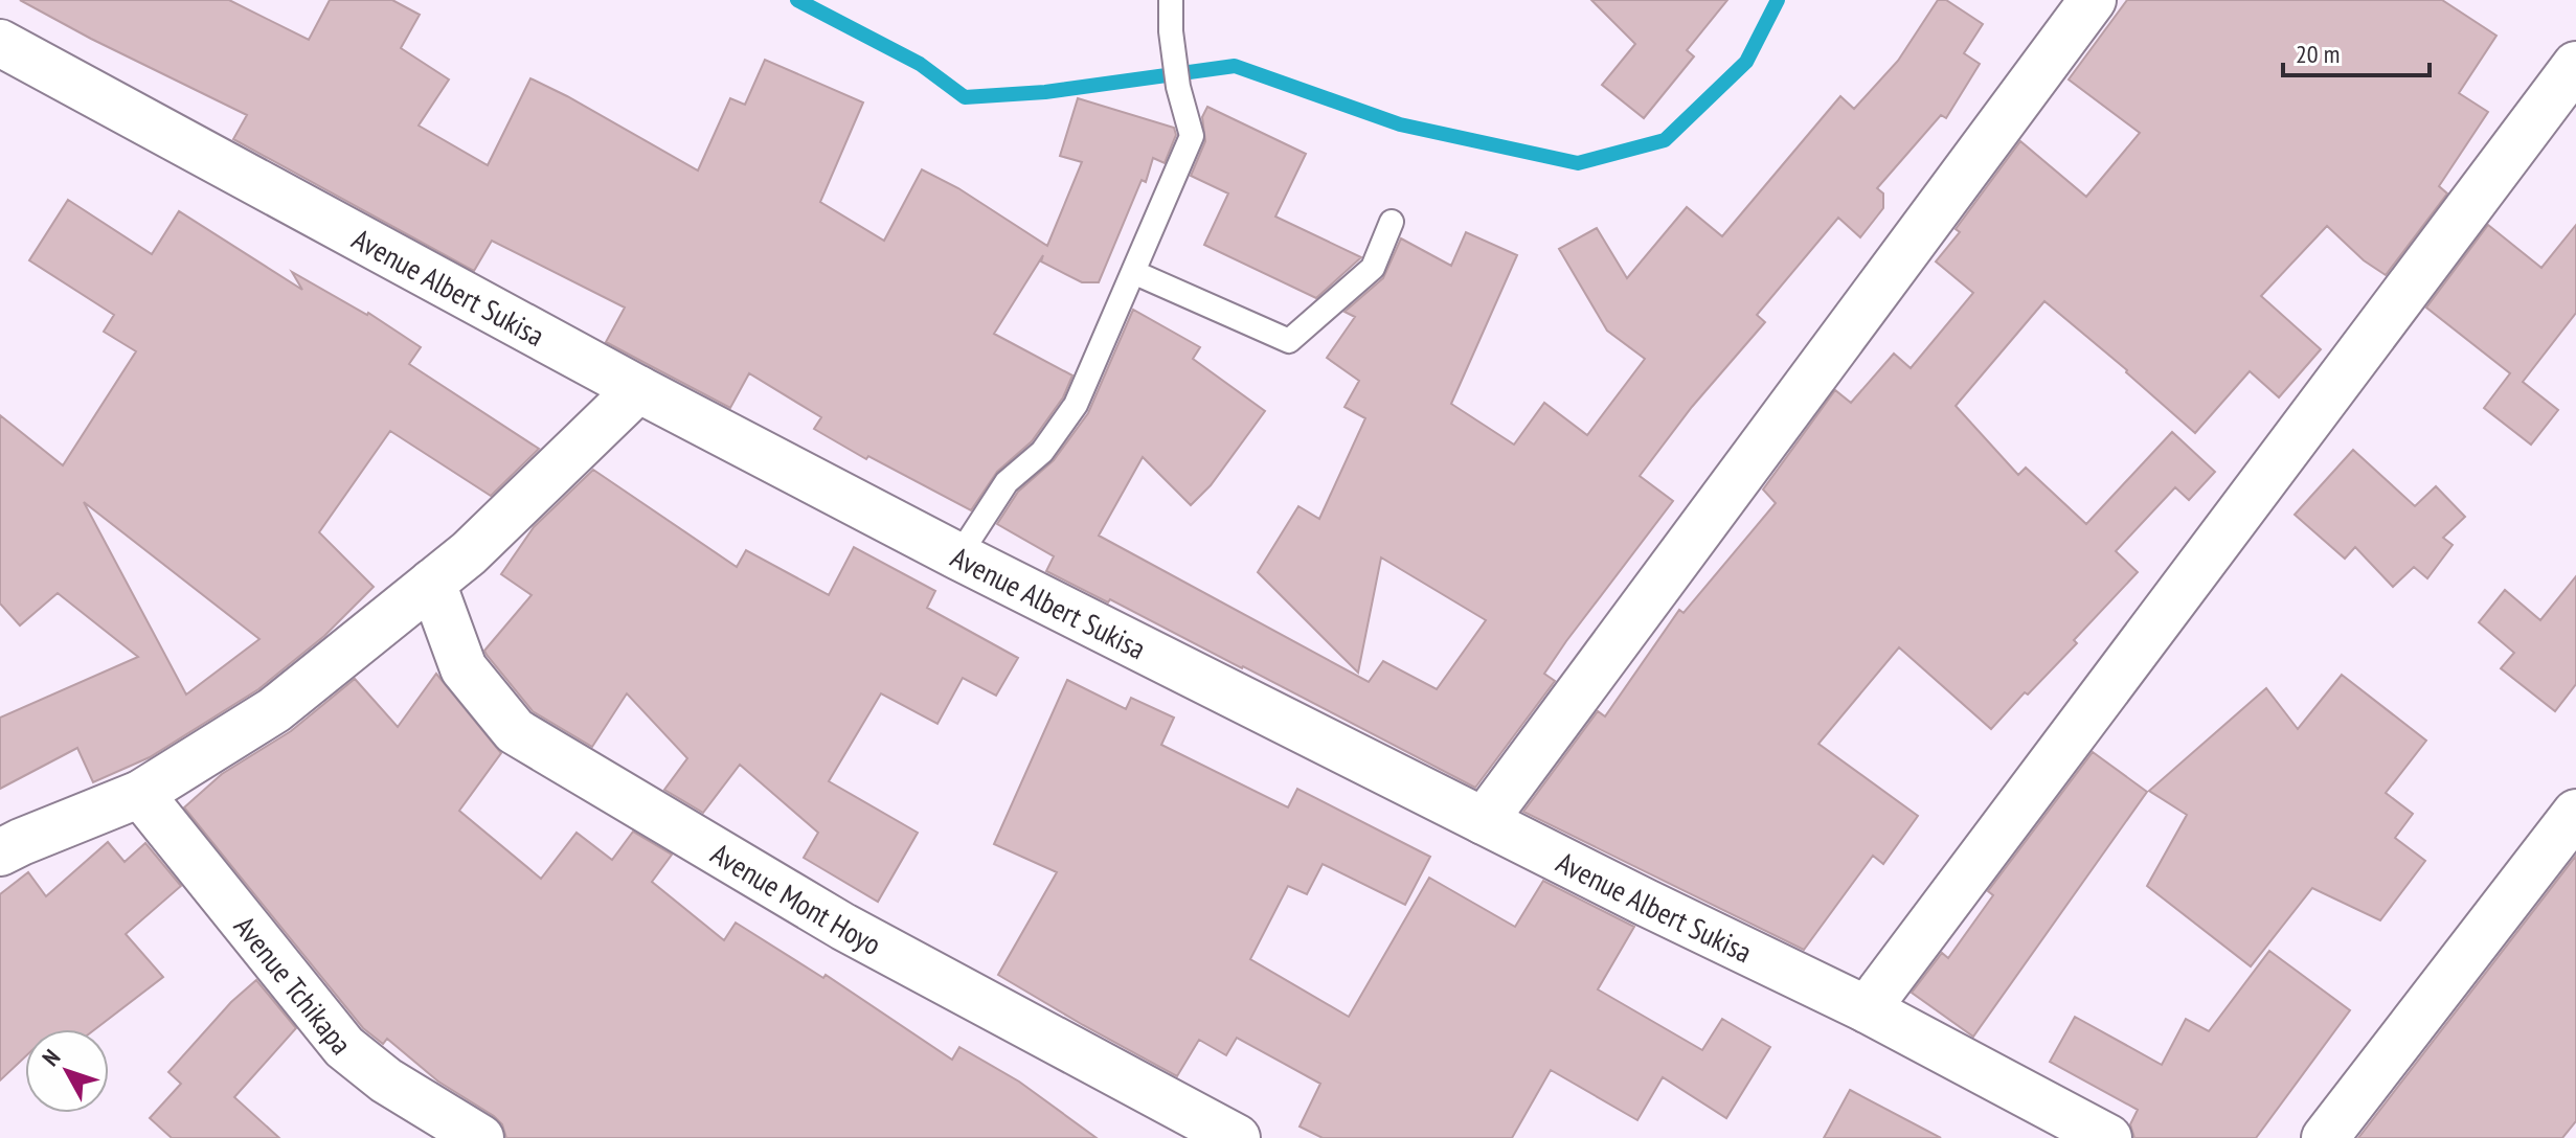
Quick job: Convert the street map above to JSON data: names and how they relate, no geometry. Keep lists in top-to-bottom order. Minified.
{"streets":{"street":["Avenue Albert Sukisa","Avenue Mont Hoyo","Avenue Tchikapa"]},"scale_bar":"20 m","north":"top left"}
